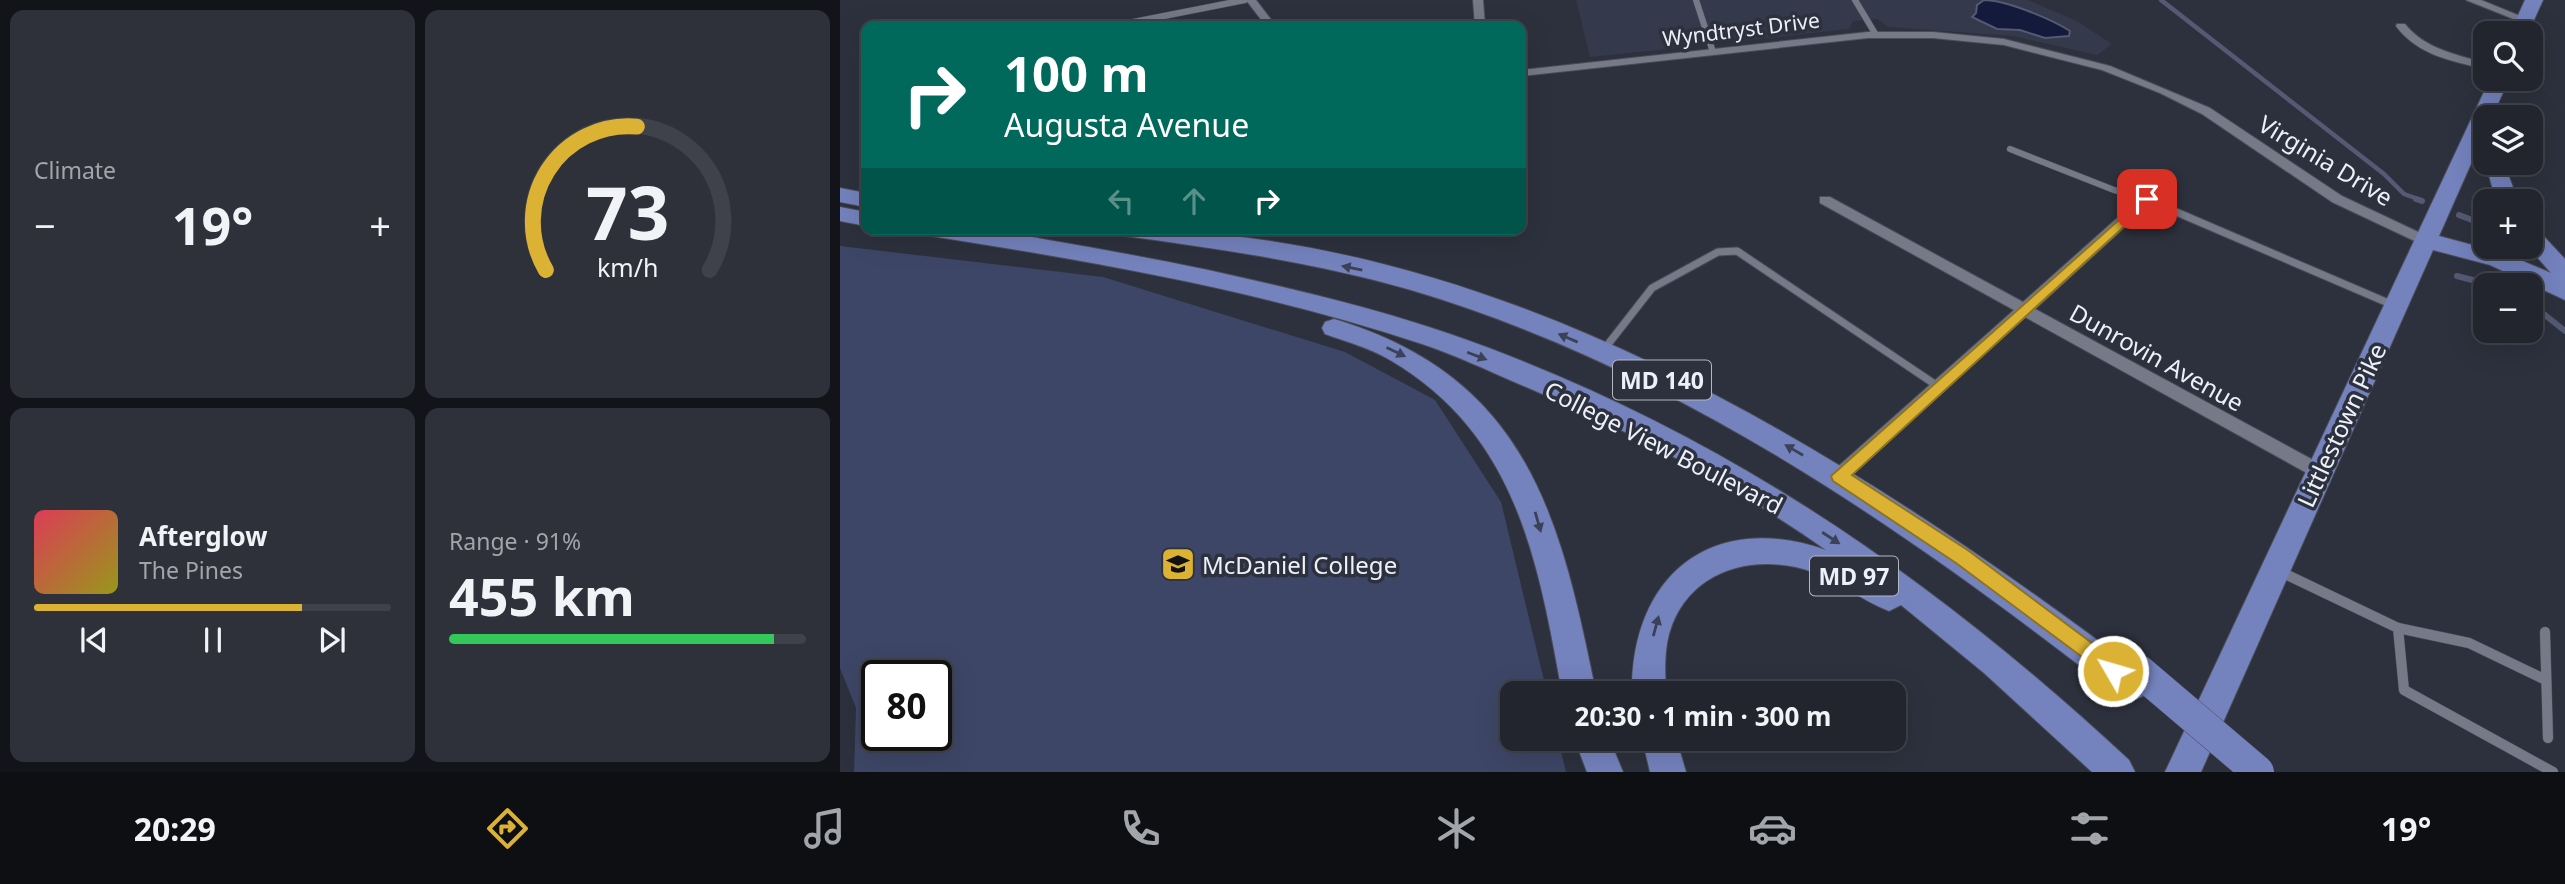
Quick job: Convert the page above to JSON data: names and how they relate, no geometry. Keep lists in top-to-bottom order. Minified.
{"streets":{"highway":["MD 140","Littlestown Pike","College View Boulevard","MD 97"],"street":["Wyndtryst Drive","Virginia Drive","Dunrovin Avenue"]},"crossings":[["Wyndtryst Drive","Virginia Drive"],["Virginia Drive","Littlestown Pike"],["Dunrovin Avenue","Littlestown Pike"],["College View Boulevard","MD 97"]],"places":{"school or university":["McDaniel College"]},"page":{"tile":["Climate",["Range · 91%","455 km"]],"map_buttons":["+","−"],"turn":["100 m","Augusta Avenue"],"heat":["−","19°","+"],"song":["Afterglow","The Pines"],"limit":"80","trip":"20:30 · 1 min · 300 m","tabs":["20:29","19°"],"gauge":["73","km/h"]}}
